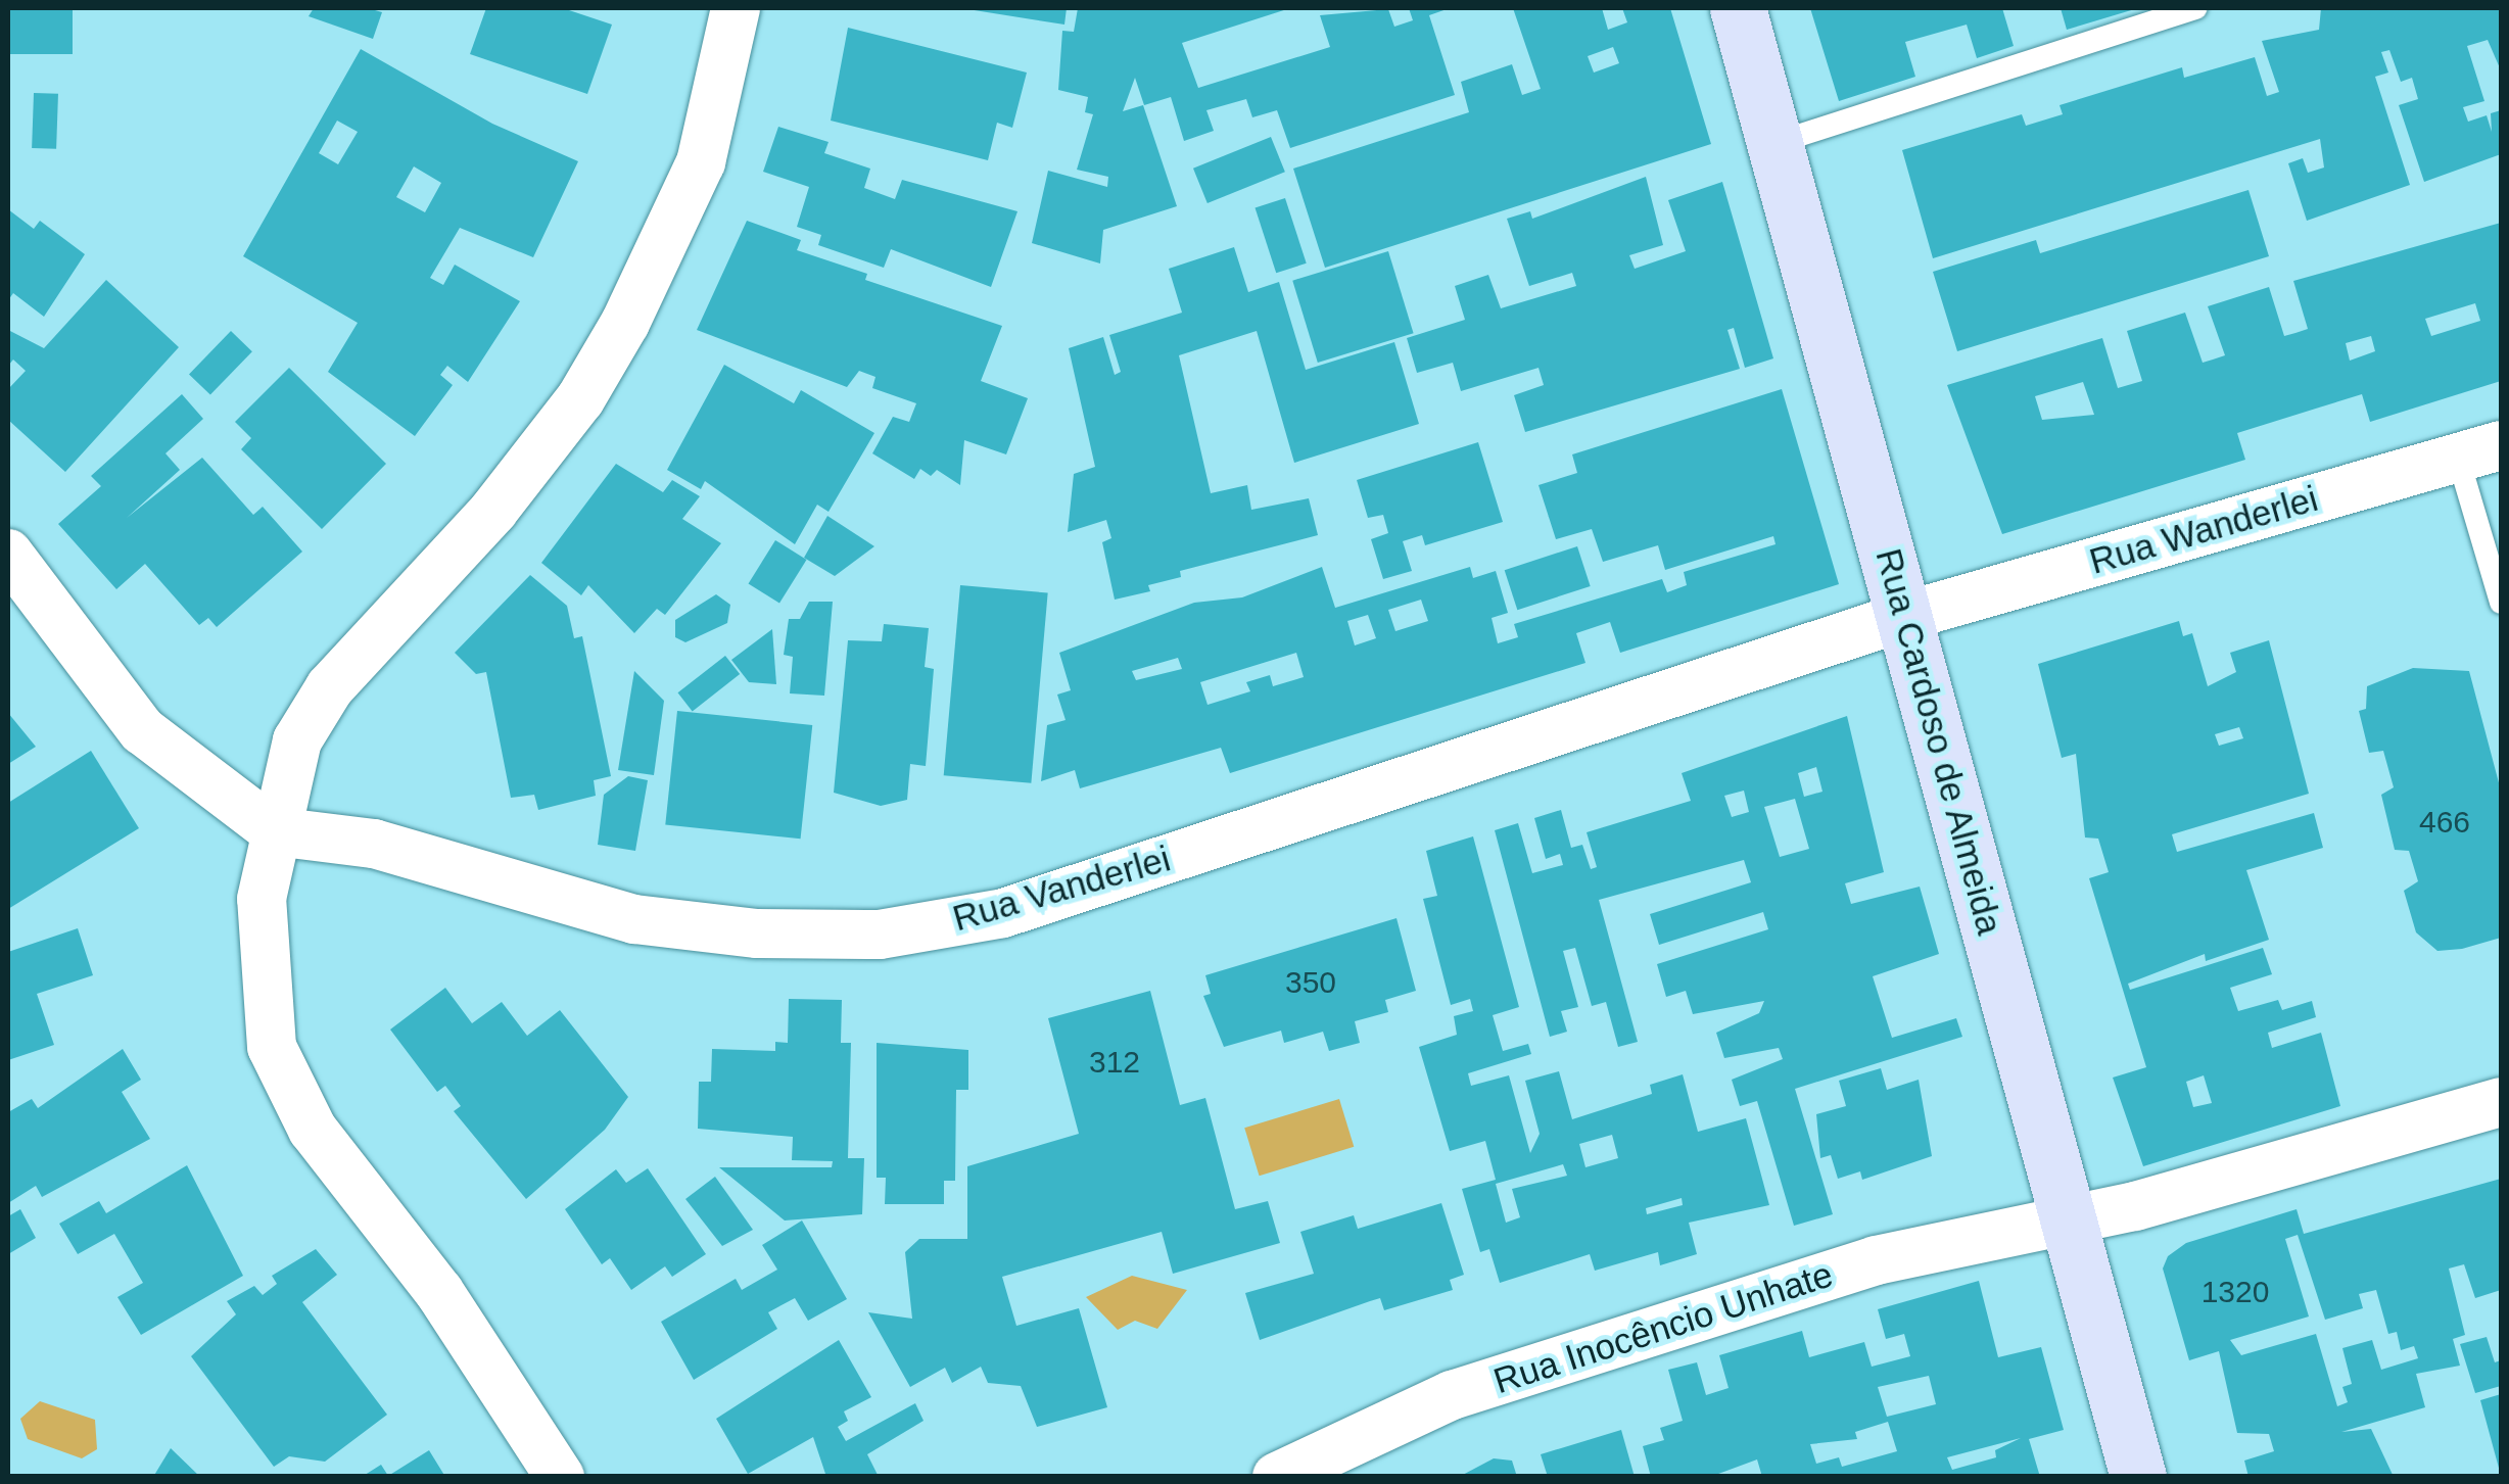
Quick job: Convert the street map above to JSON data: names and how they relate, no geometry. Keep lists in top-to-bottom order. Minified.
{"streets":{"main road":["Rua Cardoso de Almeida"],"street":["Rua Wanderlei","Rua Vanderlei","Rua Inocêncio Unhate"]},"crossings":[["Rua Wanderlei","Rua Cardoso de Almeida"],["Rua Wanderlei","Rua Vanderlei"],["Rua Cardoso de Almeida","Rua Vanderlei"],["Rua Cardoso de Almeida","Rua Inocêncio Unhate"]],"house_numbers":["466","350","312","1320"]}
